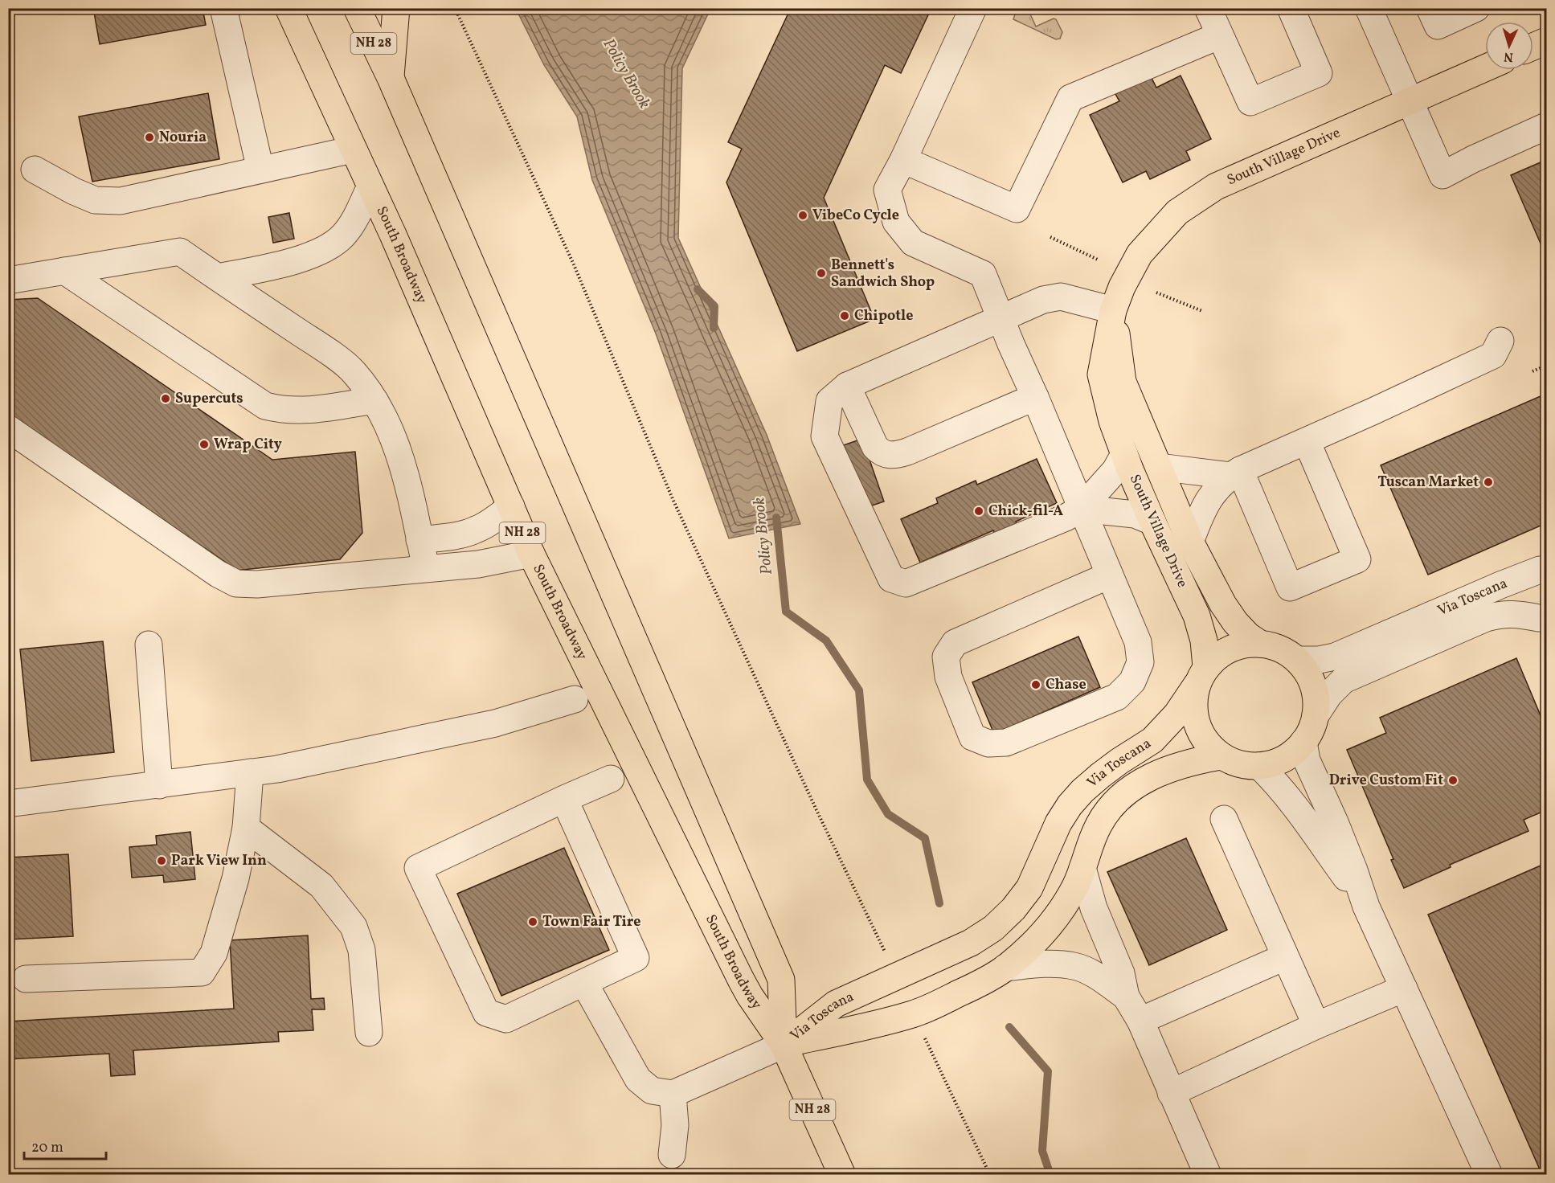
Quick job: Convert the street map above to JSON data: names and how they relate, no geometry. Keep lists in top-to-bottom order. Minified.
{"streets":{"main road":["NH 28","South Village Drive","South Broadway","Via Toscana"]},"crossings":[["South Village Drive","Via Toscana"],["South Broadway","Via Toscana"]],"water":["Policy Brook"],"places":["Nouria","VibeCo Cycle","Bennett's Sandwich Shop","Chipotle","Supercuts","Wrap City","Tuscan Market","Chick-fil-A","Chase","Drive Custom Fit","Park View Inn","Town Fair Tire"],"scale_bar":"20 m","north":"bottom"}
